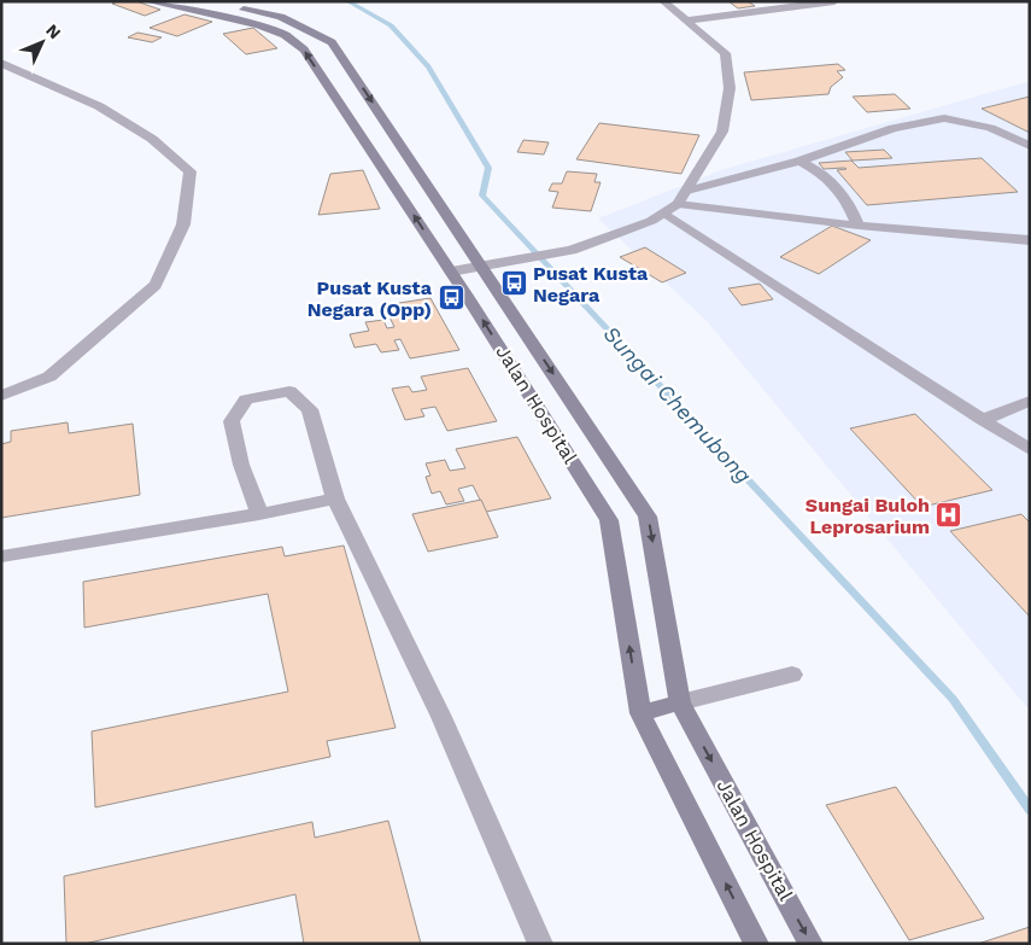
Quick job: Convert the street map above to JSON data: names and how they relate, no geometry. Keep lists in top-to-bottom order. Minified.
{"streets":{"main road":["Jalan Hospital"]},"water":["Sungai Chemubong"],"places":{"bus stop":["Pusat Kusta Negara","Pusat Kusta Negara (Opp)"],"hospital":["Sungai Buloh Leprosarium"]},"north":"top right"}
